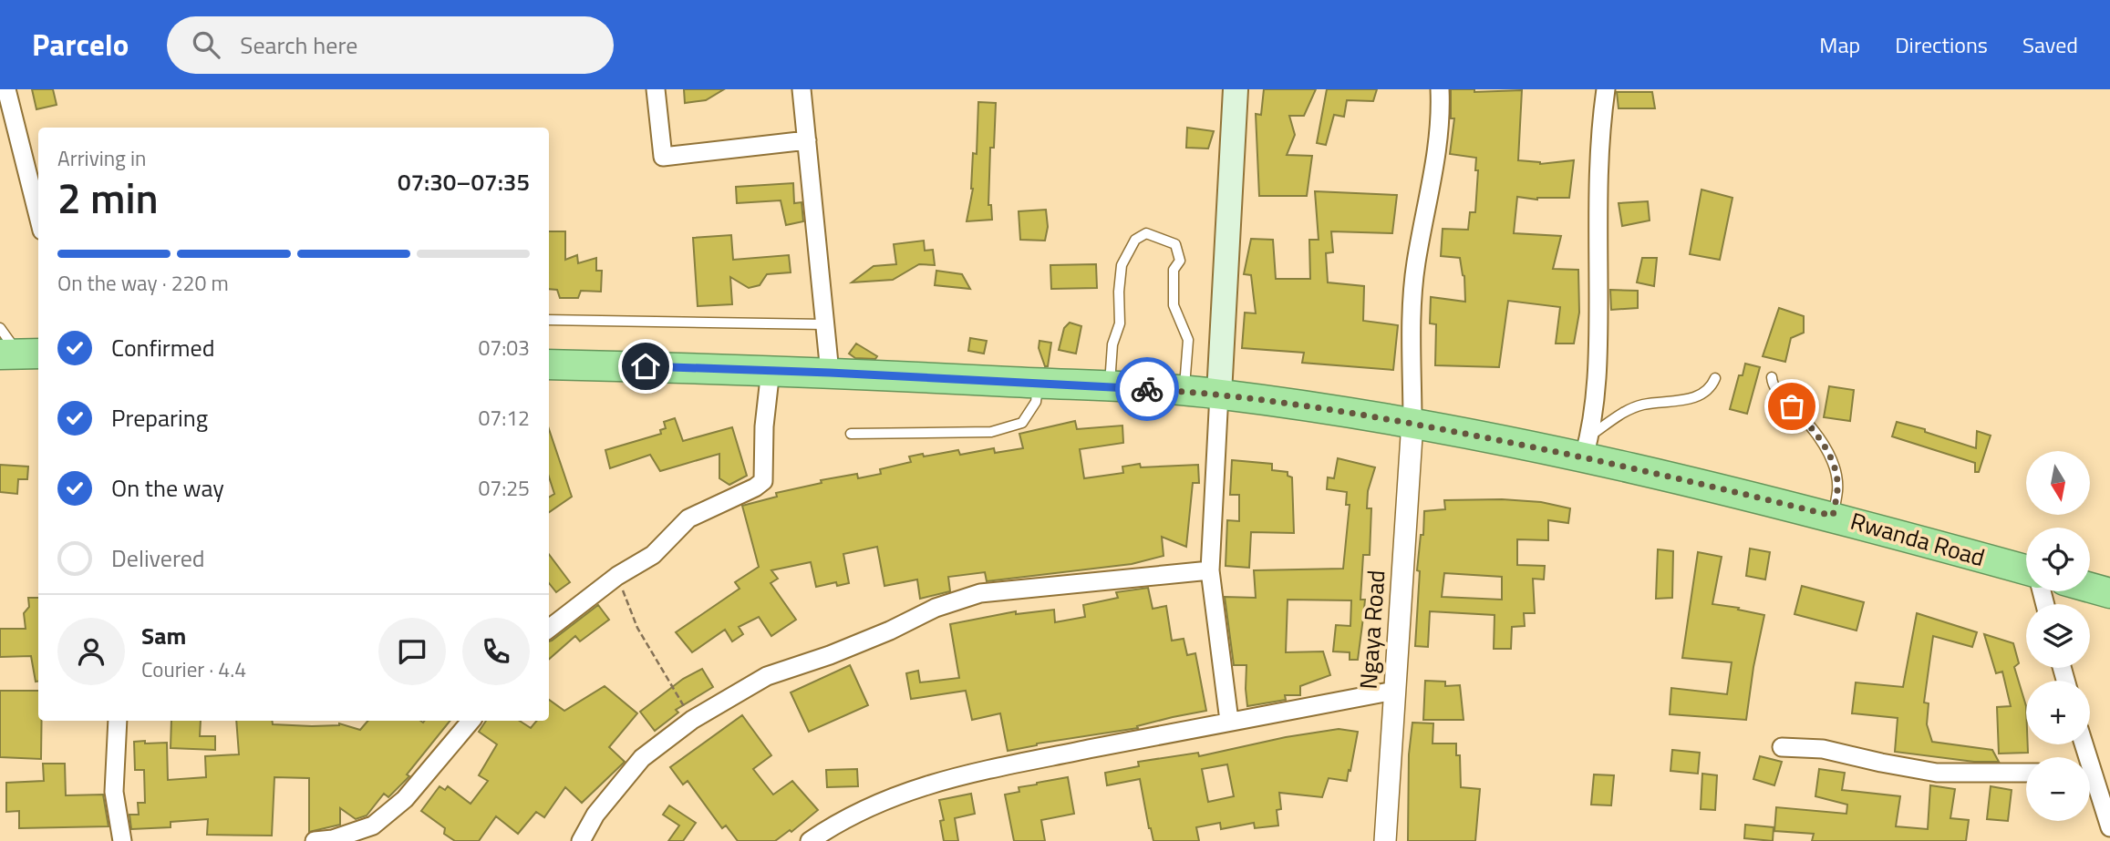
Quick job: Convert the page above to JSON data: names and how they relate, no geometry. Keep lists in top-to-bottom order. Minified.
{"streets":{"highway":["Rwanda Road"],"street":["Ngaya Road"]},"crossings":[["Rwanda Road","Ngaya Road"]],"north":"bottom","page":{"header":"Parcelo","search":"Search here","nav":["Map","Directions","Saved"],"heading":["2 min","Arriving in","07:30–07:35"],"panel":["Sam","Courier · 4.4"],"bar":"On the way · 220 m","list":[["Confirmed","07:03"],["Preparing","07:12"],["On the way","07:25"],"Delivered"],"map_buttons":["+","−"]}}
